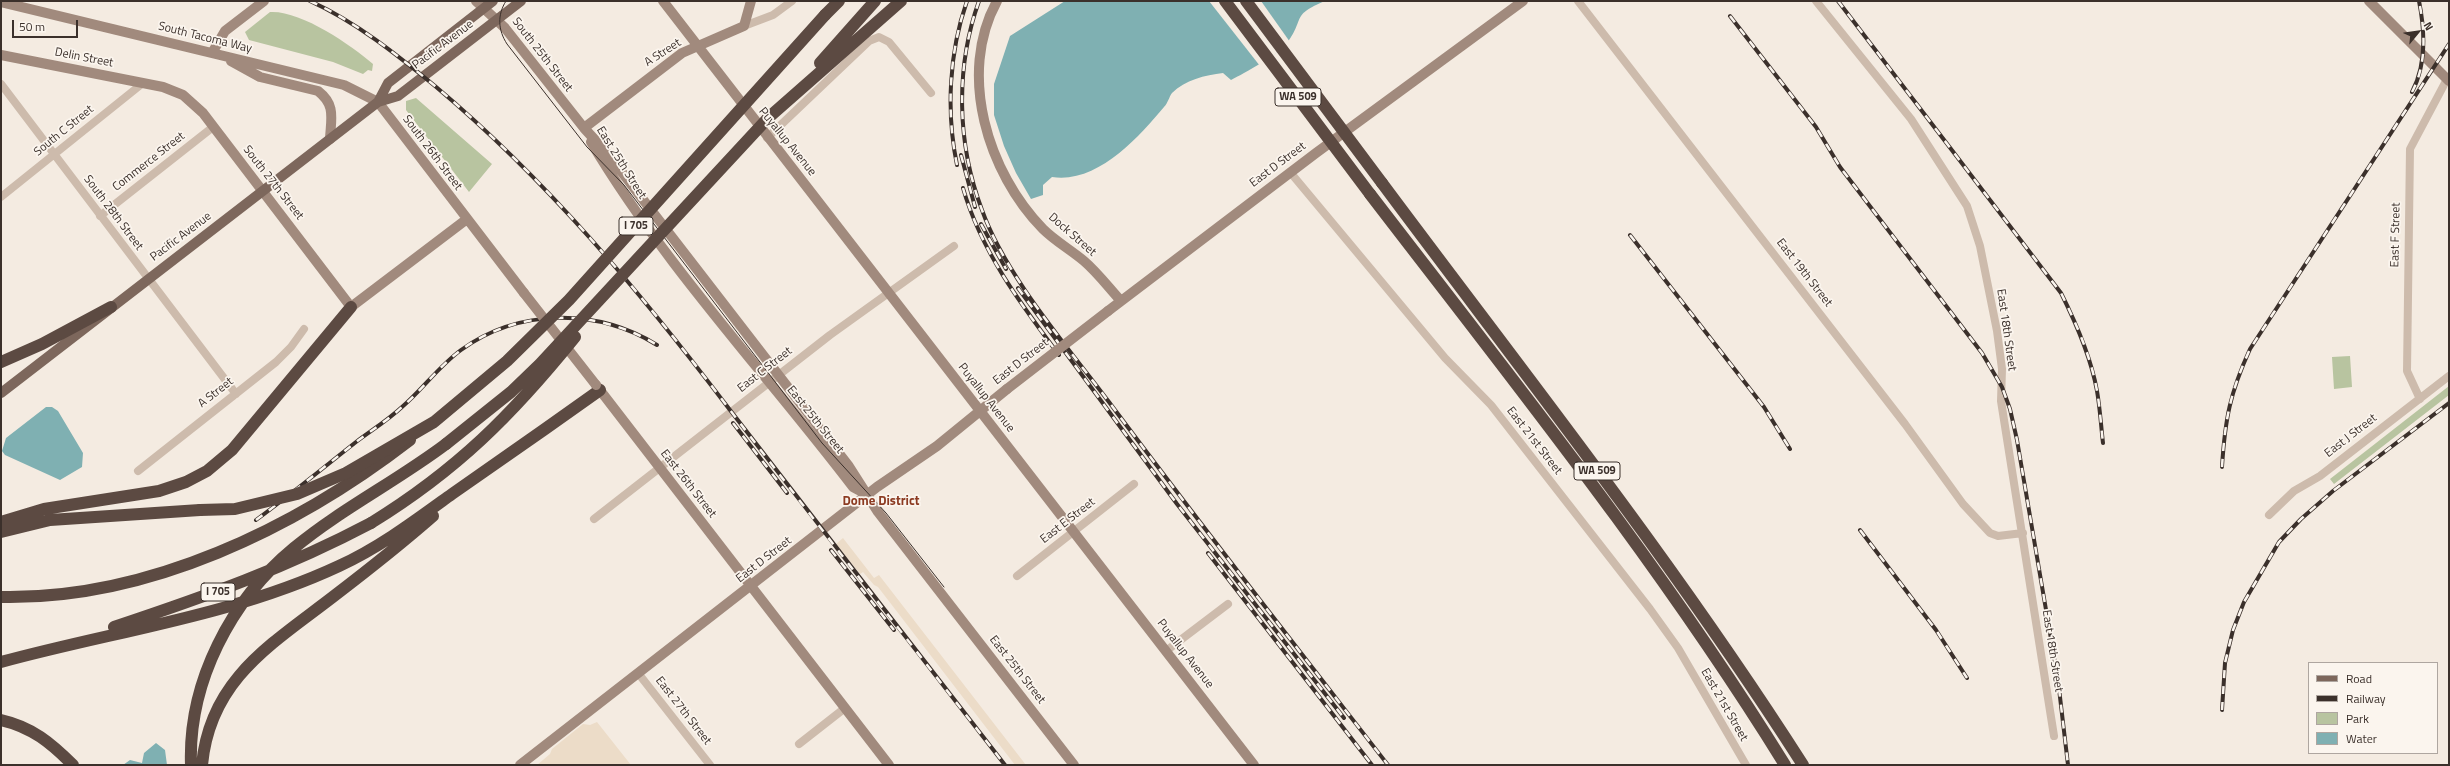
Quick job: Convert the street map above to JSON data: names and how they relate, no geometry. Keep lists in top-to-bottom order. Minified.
{"streets":{"highway":["WA 509","I 705"],"main road":["Pacific Avenue"],"street":["South Tacoma Way","A Street","South 25th Street","Delin Street","South C Street","Puyallup Avenue","South 26th Street","Commerce Street","East 25th Street","East D Street","South 27th Street","South 28th Street","Dock Street","East F Street","East 19th Street","East 18th Street","East C Street","East J Street","East 21st Street","East 26th Street","East E Street","East 27th Street"]},"crossings":[["South Tacoma Way","Pacific Avenue"],["South Tacoma Way","South 26th Street"],["Pacific Avenue","South 25th Street"],["Pacific Avenue","South 26th Street"],["Pacific Avenue","South 27th Street"],["Pacific Avenue","South 28th Street"],["A Street","South 25th Street"],["A Street","Puyallup Avenue"],["A Street","East 25th Street"],["A Street","South 28th Street"],["South 25th Street","East 25th Street"],["Delin Street","South C Street"],["Delin Street","South 27th Street"],["South C Street","South 28th Street"],["Puyallup Avenue","East D Street"],["Puyallup Avenue","East C Street"],["Puyallup Avenue","East E Street"],["South 26th Street","East 26th Street"],["Commerce Street","South 27th Street"],["Commerce Street","South 28th Street"],["East 25th Street","East D Street"],["East 25th Street","East C Street"],["East D Street","Dock Street"],["East D Street","East 21st Street"],["East D Street","East 26th Street"],["East D Street","East 27th Street"],["East F Street","East J Street"],["East 19th Street","East 18th Street"],["East C Street","East 26th Street"]],"districts":["Dome District"],"legend":["Road","Railway","Park","Water"],"scale_bar":"50 m","north":"top right"}
